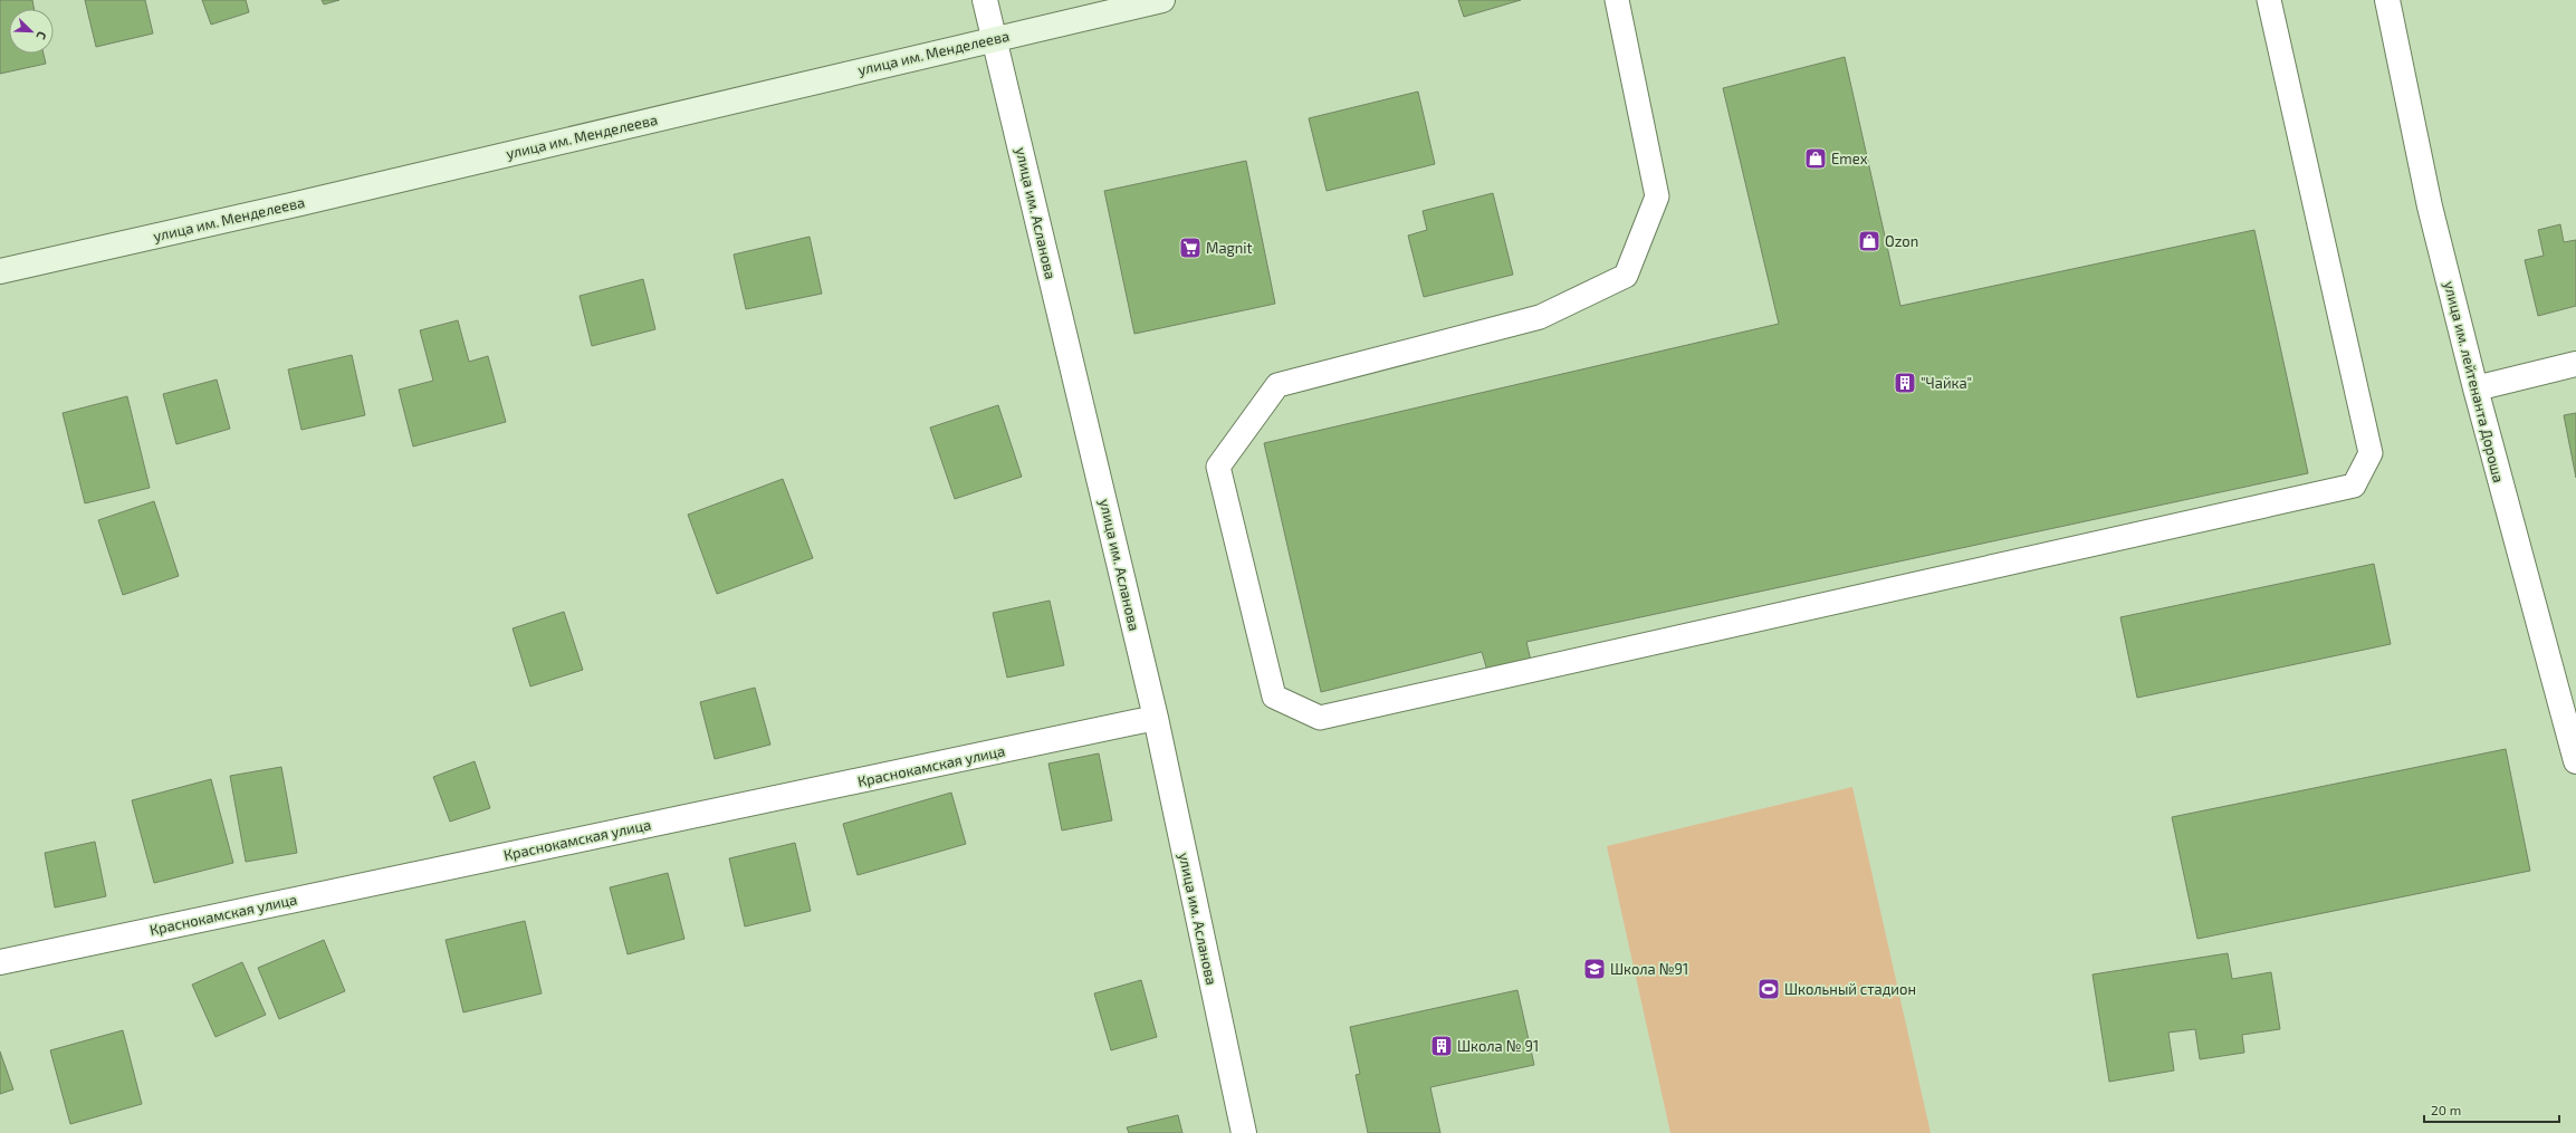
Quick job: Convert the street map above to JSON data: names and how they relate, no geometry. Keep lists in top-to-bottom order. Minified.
{"streets":{"main road":["улица им. Менделеева"],"street":["улица им. Асланова","улица им. лейтенанта Дороша","Краснокамская улица"]},"crossings":[["улица им. Менделеева","улица им. Асланова"],["улица им. Асланова","Краснокамская улица"]],"places":{"shop":["Emex","Ozon"],"supermarket":["Magnit"],"building":["\"Чайка\"","Школа № 91"],"school or university":["Школа №91"],"sports":["Школьный стадион"]},"scale_bar":"20 m","north":"bottom right"}
